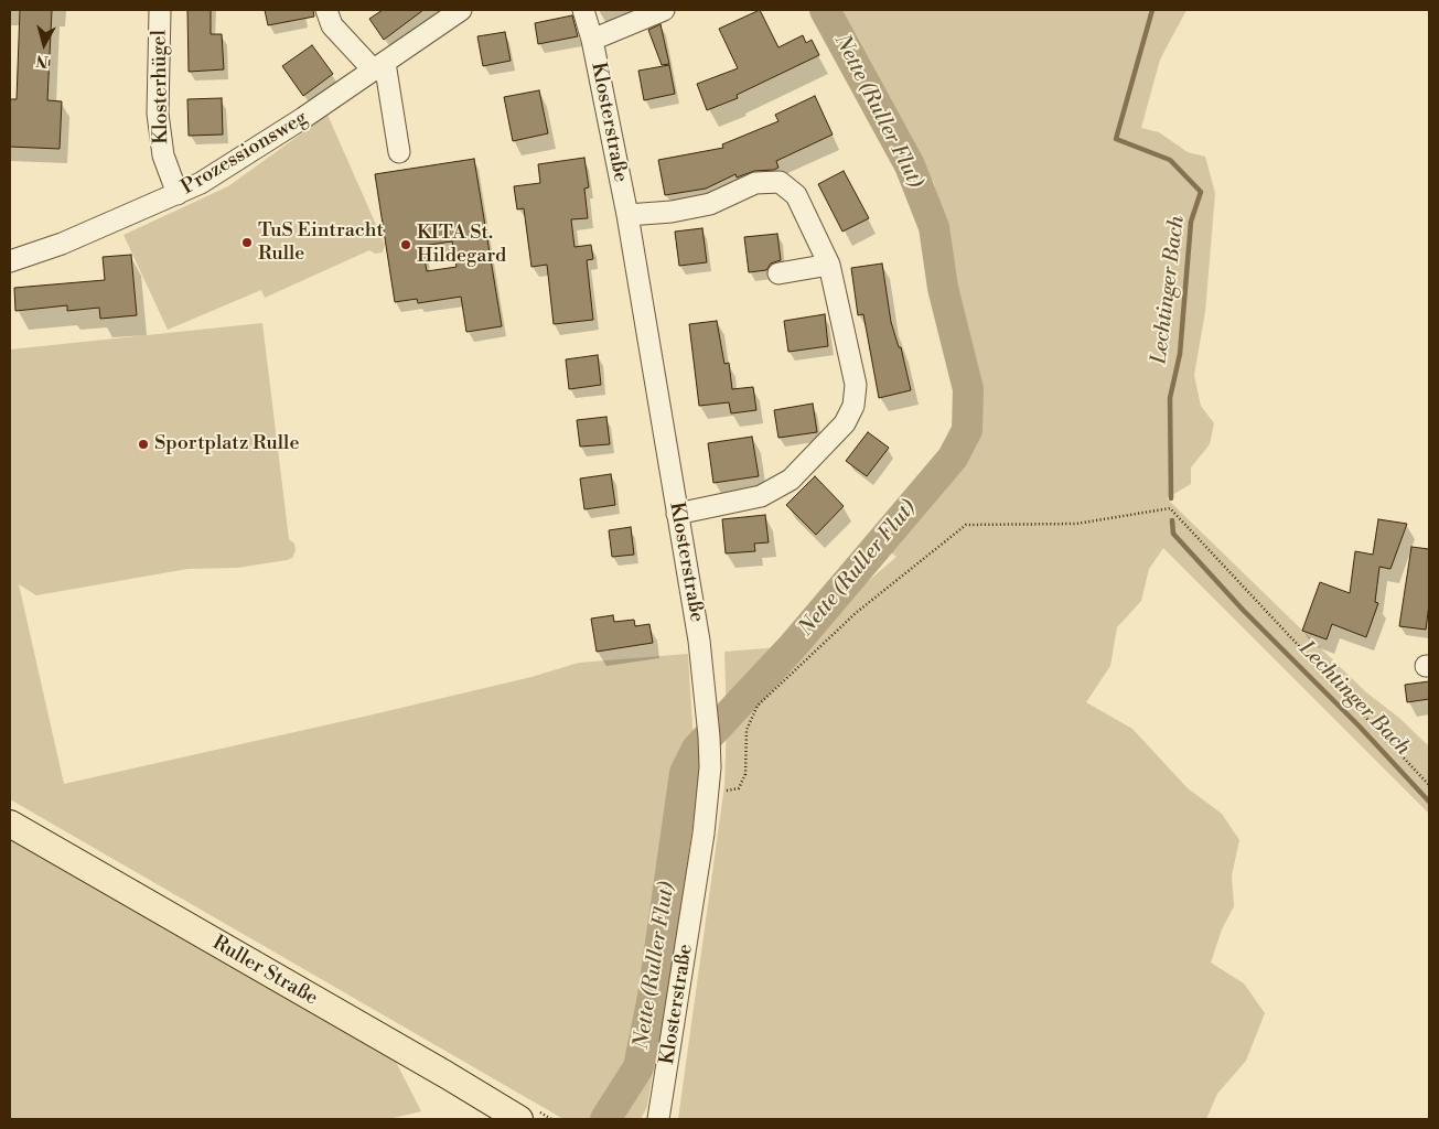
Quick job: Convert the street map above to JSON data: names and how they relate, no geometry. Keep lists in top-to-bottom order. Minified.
{"streets":{"main road":["Ruller Straße"],"street":["Klosterhügel","Klosterstraße","Prozessionsweg"]},"crossings":[["Klosterhügel","Prozessionsweg"]],"water":["Nette (Ruller Flut)","Lechtinger Bach"],"places":["TuS Eintracht Rulle","KITA St. Hildegard","Sportplatz Rulle"],"north":"bottom"}
